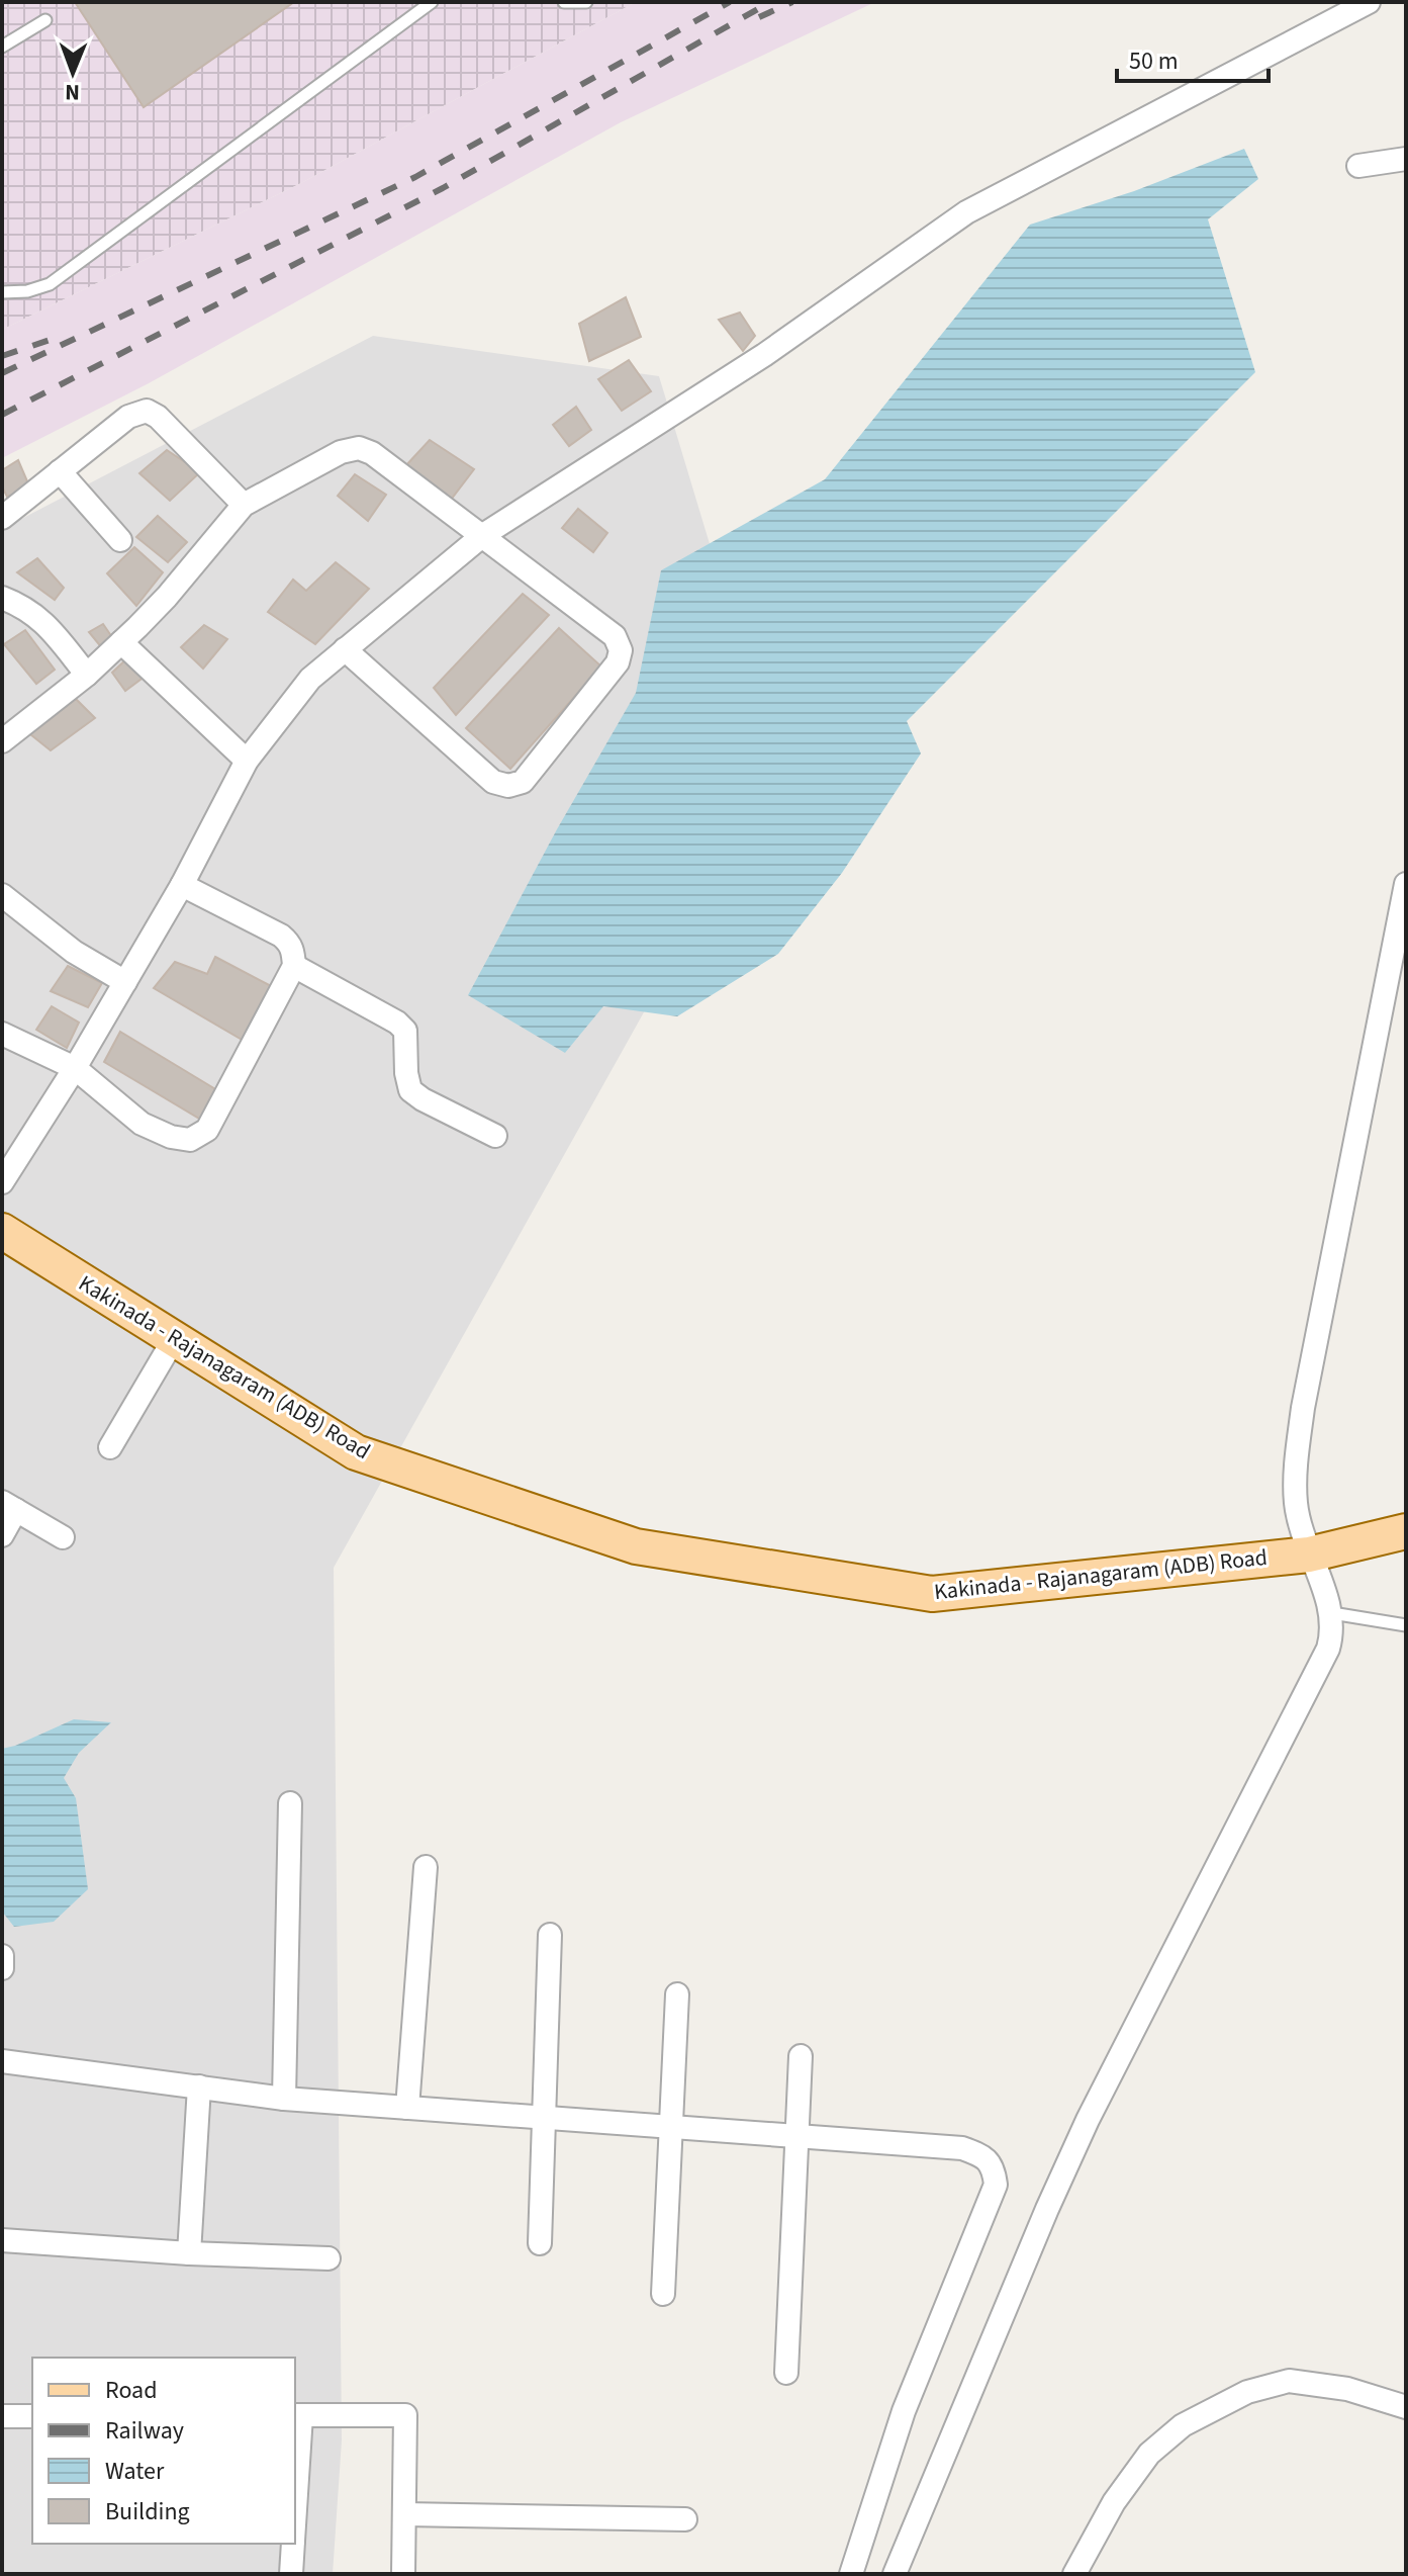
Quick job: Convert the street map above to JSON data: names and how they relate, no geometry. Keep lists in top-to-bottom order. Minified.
{"streets":{"main road":["Kakinada - Rajanagaram (ADB) Road"]},"legend":["Road","Railway","Water","Building"],"scale_bar":"50 m","north":"bottom"}
